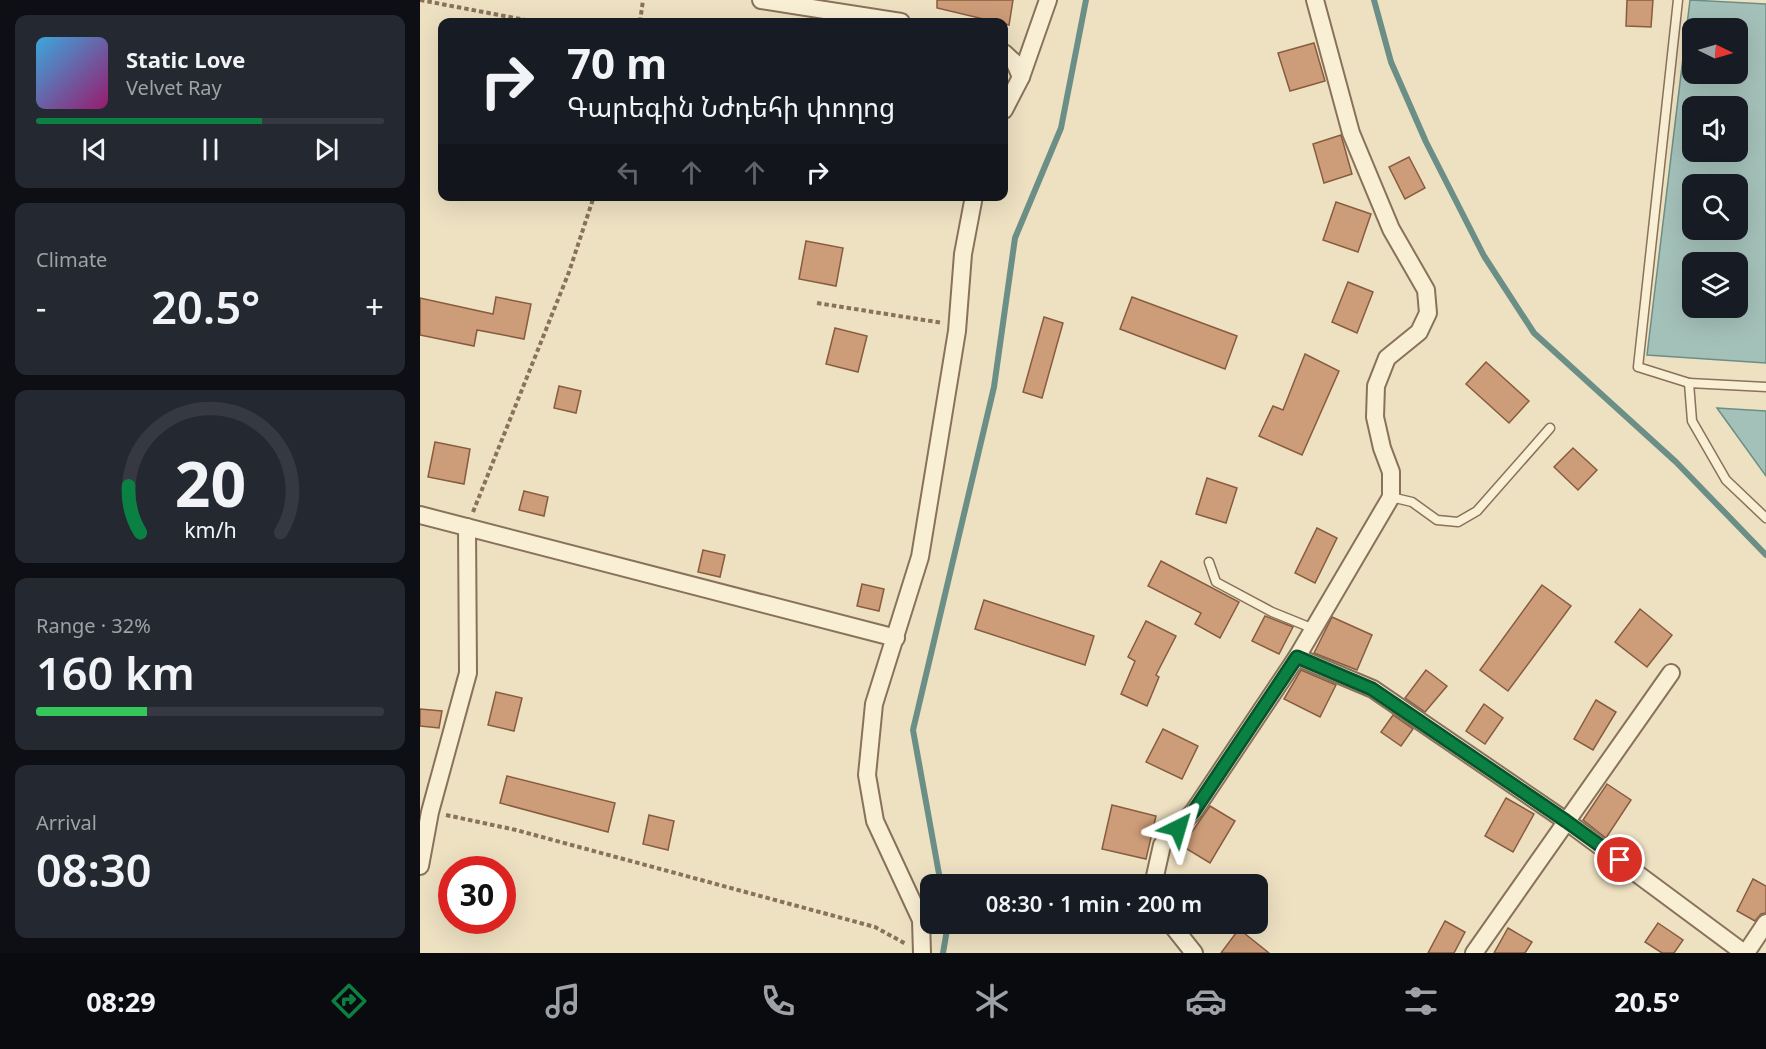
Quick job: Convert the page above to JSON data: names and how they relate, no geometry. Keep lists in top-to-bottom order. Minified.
{"north":"right","page":{"turn":["70 m","Գարեգին Նժդեհի փողոց"],"song":["Static Love","Velvet Ray"],"tile":["Climate",["Range · 32%","160 km"],["Arrival","08:30"]],"heat":["−","20.5°","+"],"limit":"30","trip":"08:30 · 1 min · 200 m","tabs":["08:29","20.5°"],"gauge":["20","km/h"]}}
